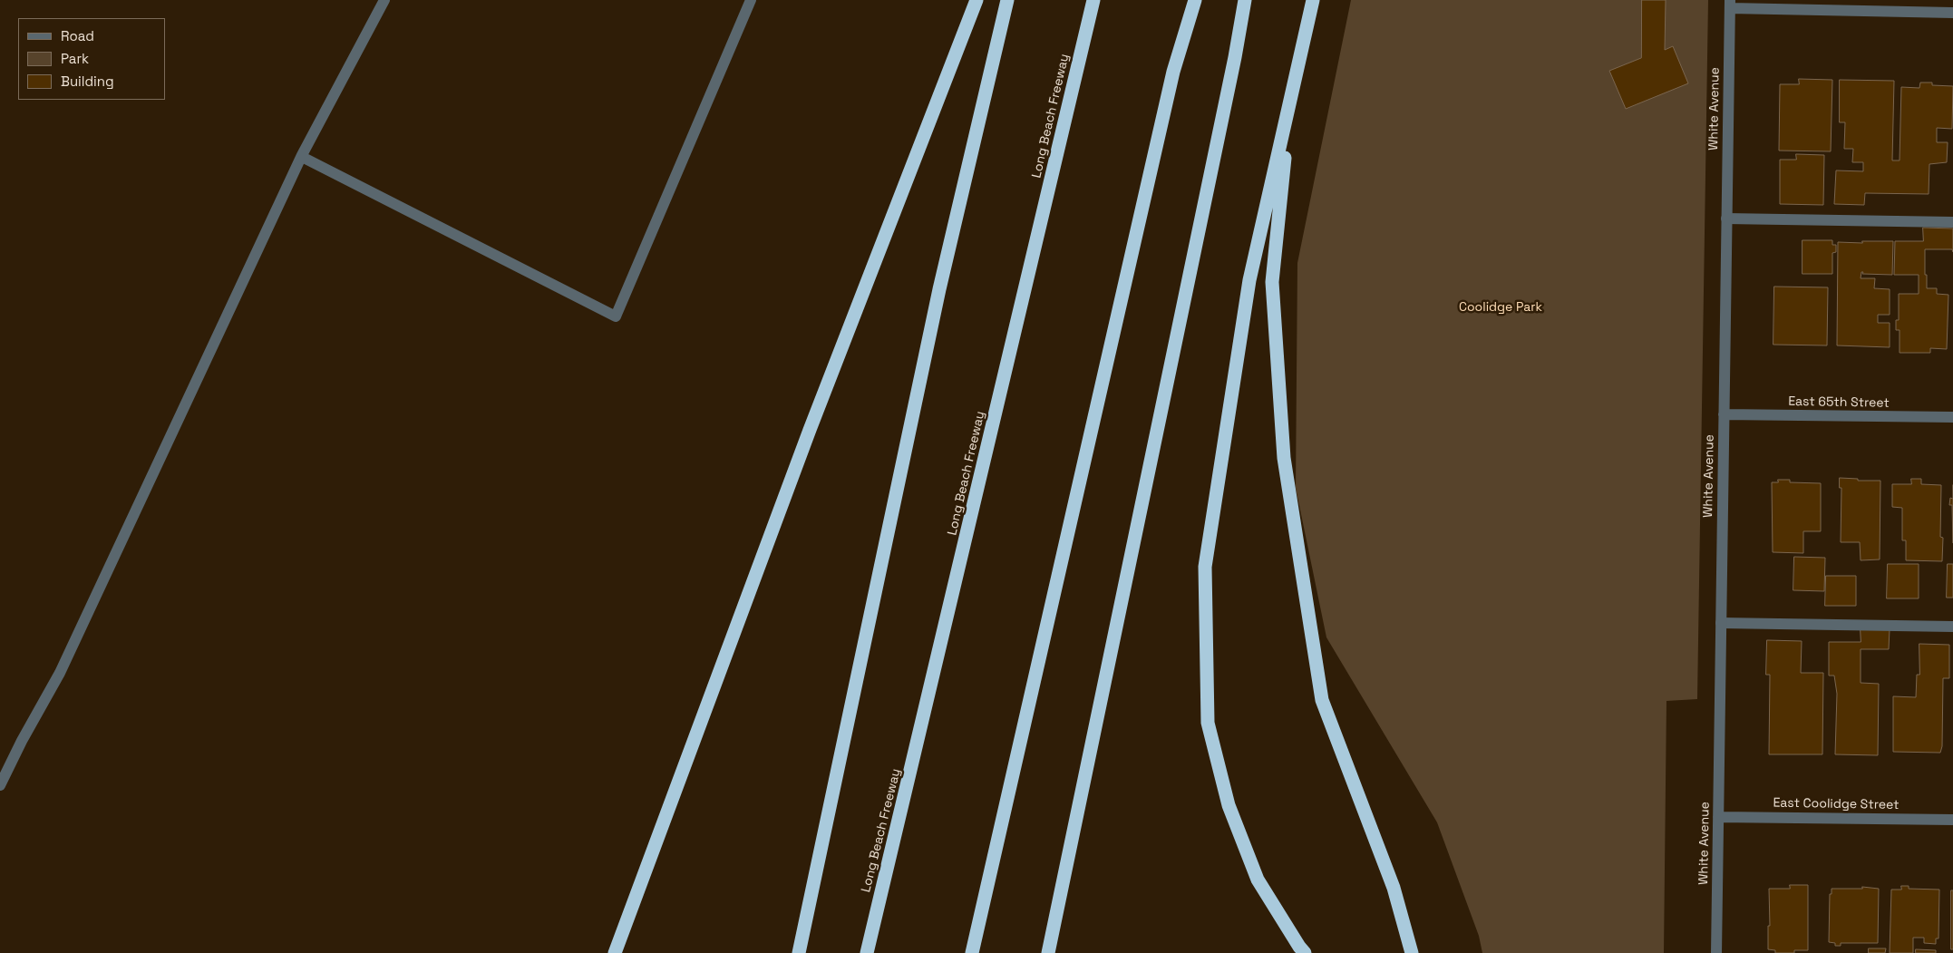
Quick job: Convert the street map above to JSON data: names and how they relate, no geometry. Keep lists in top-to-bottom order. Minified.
{"streets":{"highway":["Long Beach Freeway"],"street":["White Avenue","East 65th Street","East Coolidge Street"]},"crossings":[["White Avenue","East 65th Street"],["White Avenue","East Coolidge Street"]],"parks":["Coolidge Park"],"legend":["Road","Park","Building"]}
